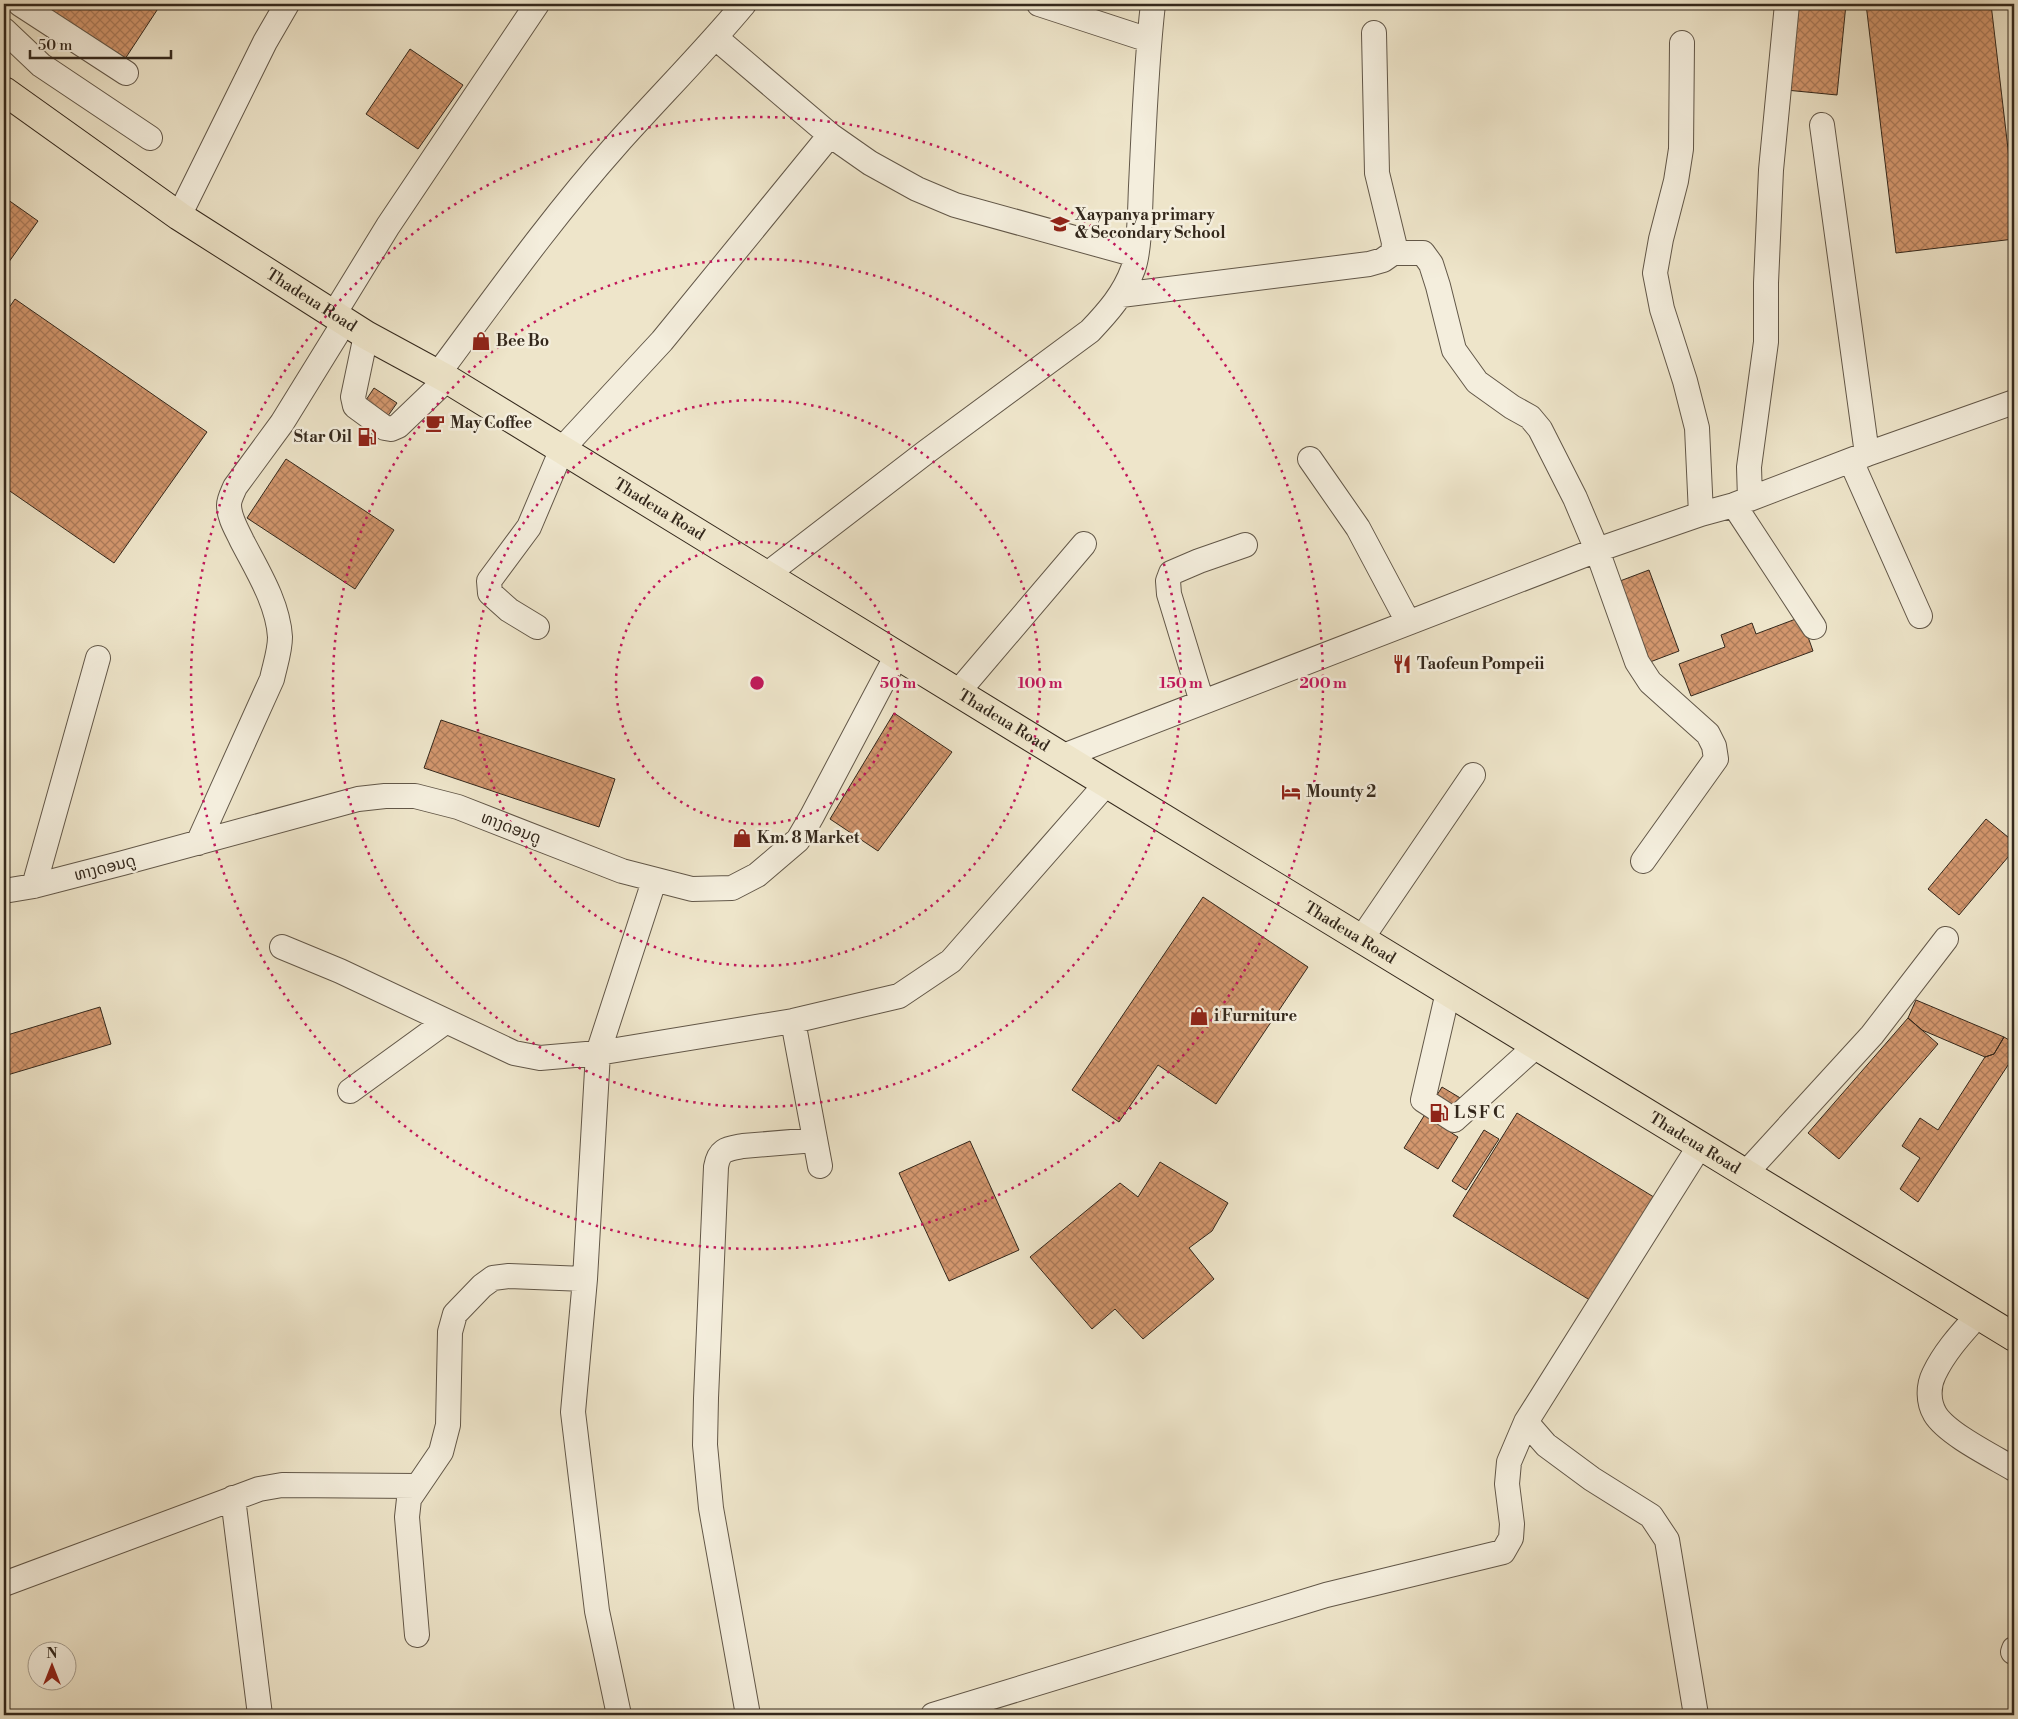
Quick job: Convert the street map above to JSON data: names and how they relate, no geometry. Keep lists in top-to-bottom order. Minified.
{"streets":{"main road":["Thadeua Road"],"street":["ທາງດອນດູ"]},"crossings":[["Thadeua Road","ທາງດອນດູ"]],"places":{"school or university":["Xaypanya primary & Secondary School"],"shop":["Bee Bo","Km. 8 Market","i Furniture"],"cafe":["May Coffee"],"fuel station":["Star Oil","L S F C"],"restaurant":["Taofeun Pompeii"],"hotel":["Mounty 2"]},"scale_bar":"50 m","north":"top","rings":["50 m","100 m","150 m","200 m"]}
